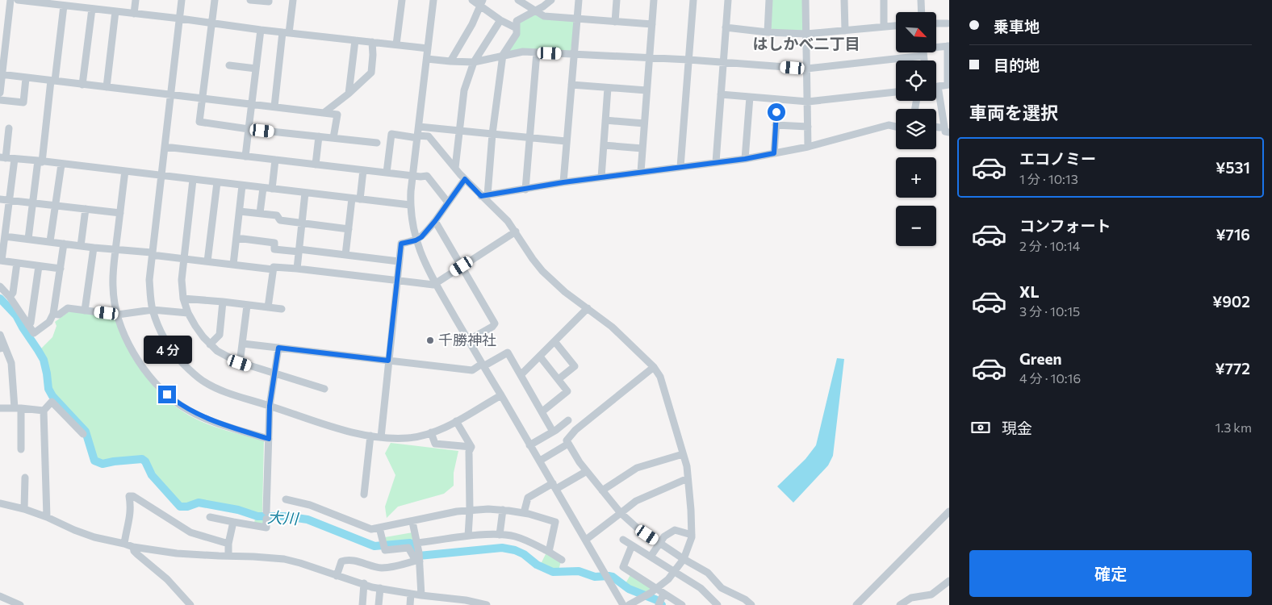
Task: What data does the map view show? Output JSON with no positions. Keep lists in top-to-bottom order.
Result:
{
  "districts": ["はしかべ二丁目"],
  "water": ["大川"],
  "places": ["千勝神社"],
  "north": "bottom right",
  "page": {
    "banner": ["乗車地", "目的地"],
    "map_buttons": ["+", "−"],
    "heading": "車両を選択",
    "list": [
      {
        "name": "エコノミー",
        "note": "1 分 · 10:13",
        "value": "¥531"
      },
      {
        "name": "コンフォート",
        "note": "2 分 · 10:14",
        "value": "¥716"
      },
      {
        "name": "XL",
        "note": "3 分 · 10:15",
        "value": "¥902"
      },
      {
        "name": "Green",
        "note": "4 分 · 10:16",
        "value": "¥772"
      }
    ],
    "bubble": "4 分",
    "pay": ["現金", "1.3 km"],
    "buttons": "確定"
  }
}
